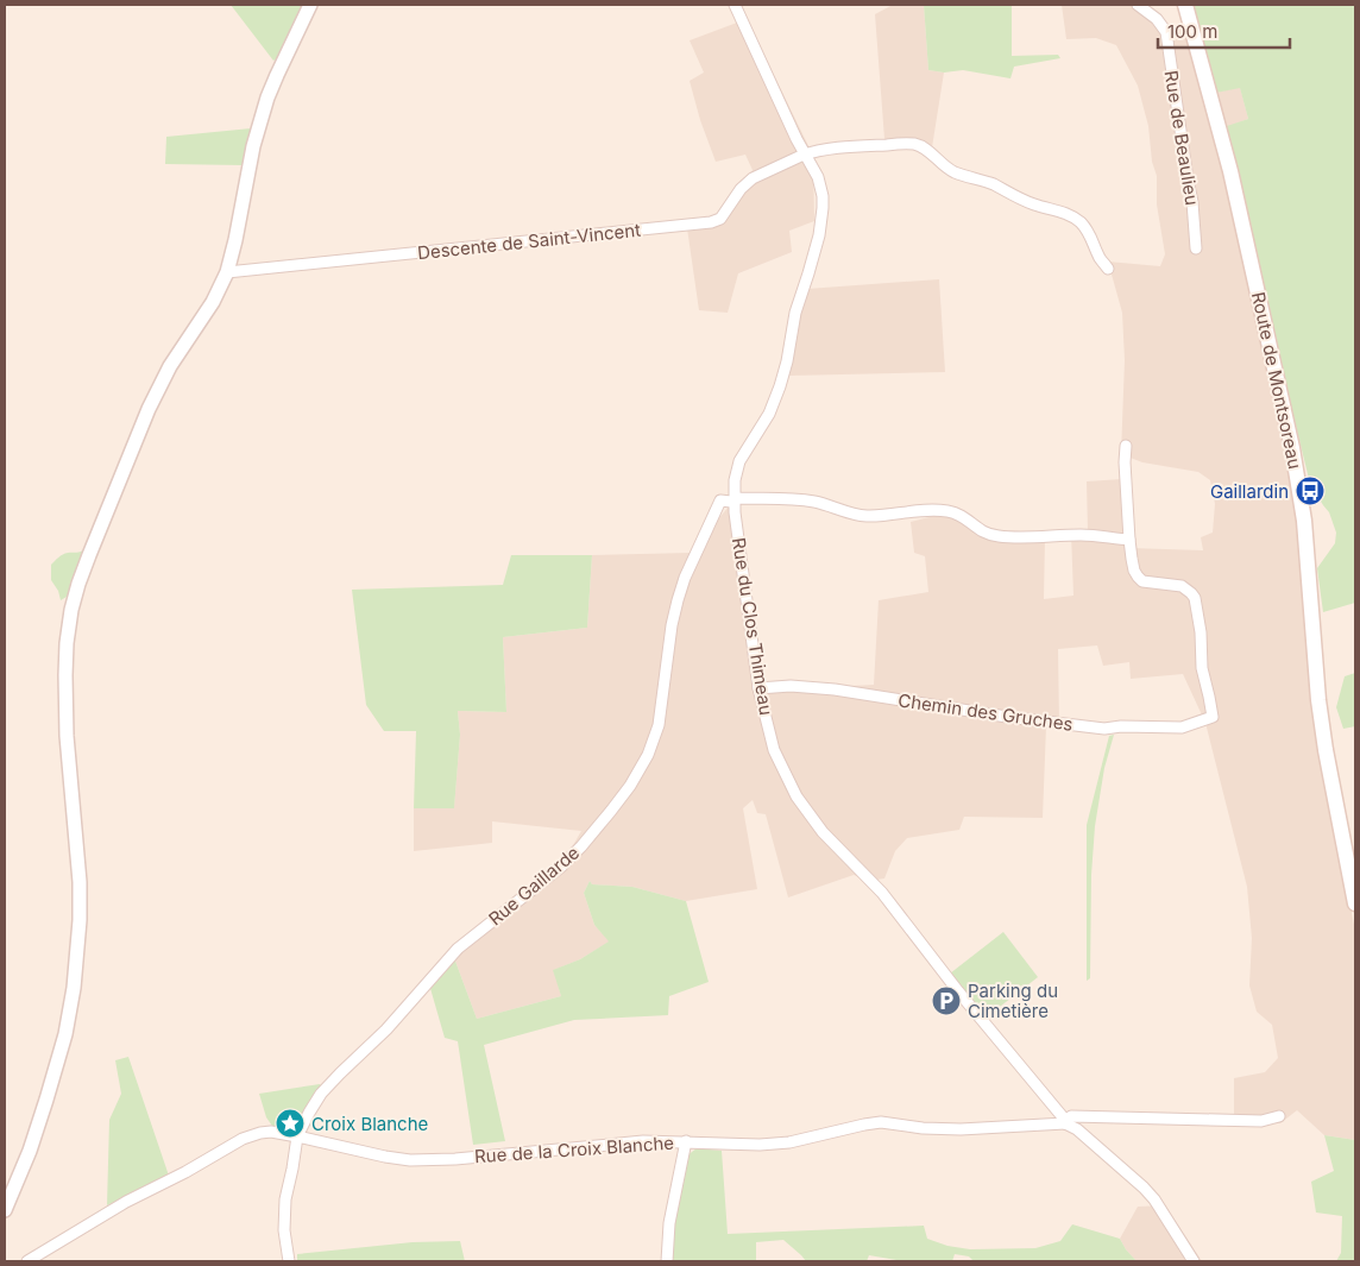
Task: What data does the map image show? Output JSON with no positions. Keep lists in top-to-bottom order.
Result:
{
  "streets": {
    "main road": ["Route de Montsoreau"],
    "street": [
      "Rue de Beaulieu",
      "Descente de Saint-Vincent",
      "Rue du Clos Thimeau",
      "Chemin des Gruches",
      "Rue Gaillarde",
      "Rue de la Croix Blanche"
    ]
  },
  "crossings": [
    ["Descente de Saint-Vincent", "Rue du Clos Thimeau"],
    ["Rue du Clos Thimeau", "Chemin des Gruches"],
    ["Rue du Clos Thimeau", "Rue Gaillarde"],
    ["Rue du Clos Thimeau", "Rue de la Croix Blanche"],
    ["Rue Gaillarde", "Rue de la Croix Blanche"]
  ],
  "places": {
    "bus stop": ["Gaillardin"],
    "parking": ["Parking du Cimetière"],
    "place": ["Croix Blanche"]
  },
  "scale_bar": "100 m"
}
